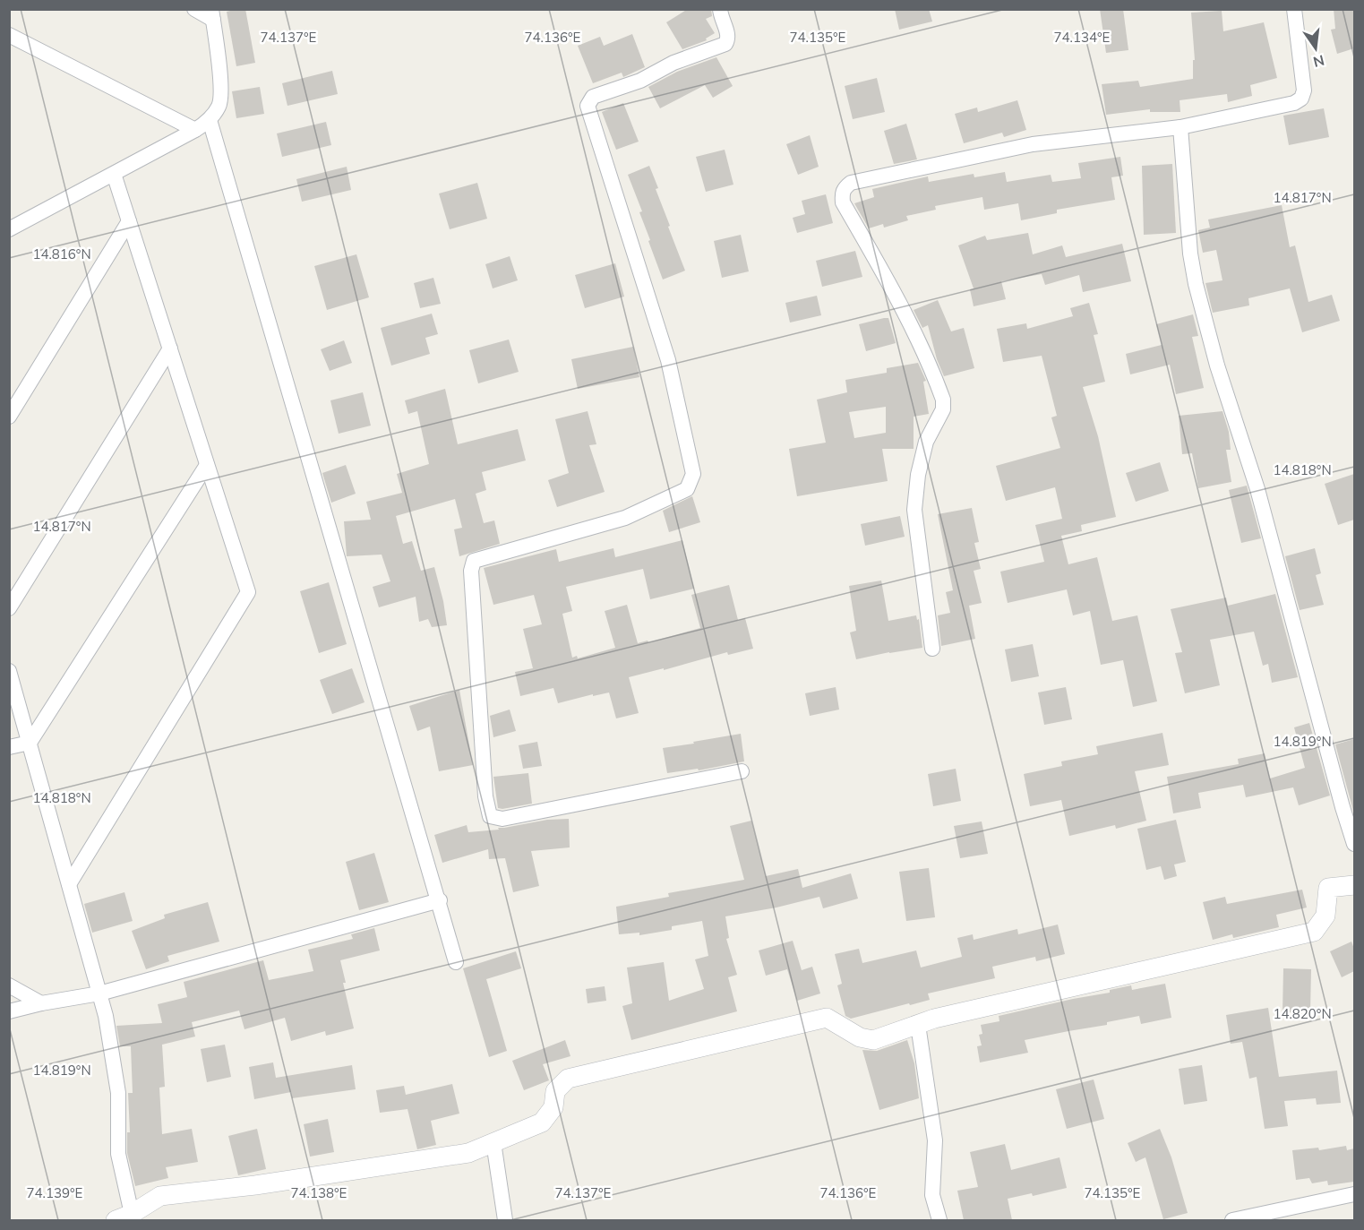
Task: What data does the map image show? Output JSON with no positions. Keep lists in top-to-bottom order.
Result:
{
  "north": "bottom",
  "coordinates": [
    "74.137°E",
    "74.136°E",
    "74.135°E",
    "74.134°E",
    "14.817°N",
    "14.816°N",
    "14.818°N",
    "14.819°N",
    "14.820°N",
    "74.139°E",
    "74.138°E"
  ]
}
